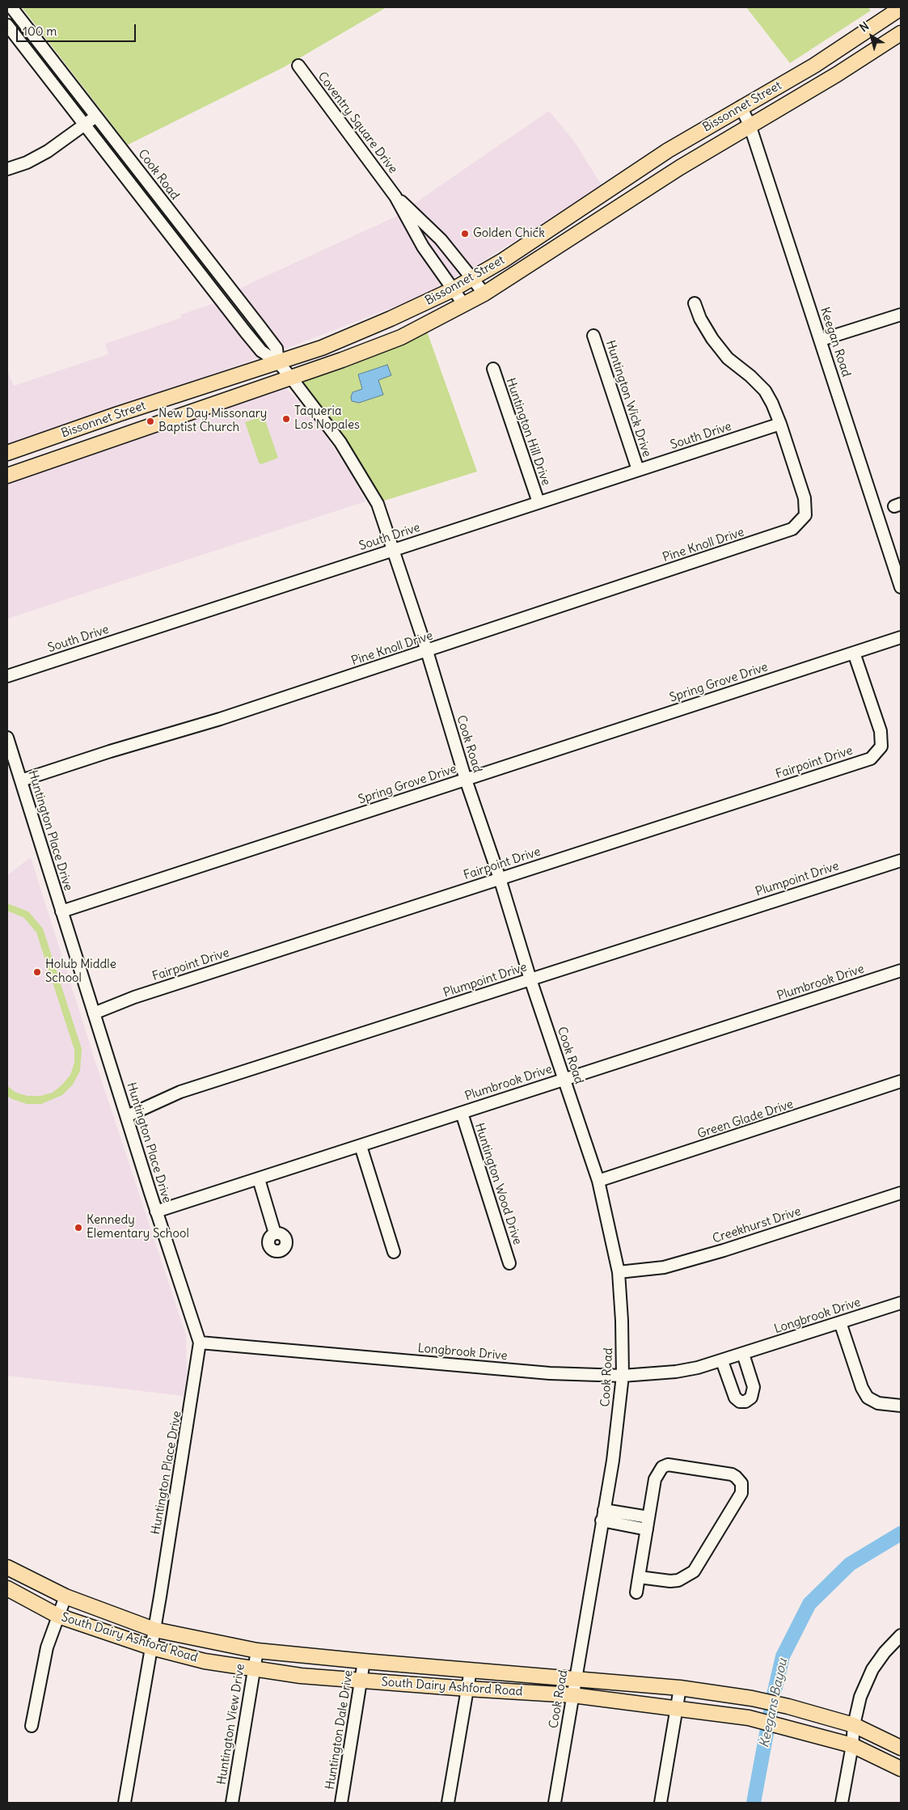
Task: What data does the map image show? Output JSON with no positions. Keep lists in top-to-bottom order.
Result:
{
  "streets": {
    "main road": ["Bissonnet Street", "South Dairy Ashford Road"],
    "street": [
      "Coventry Square Drive",
      "Cook Road",
      "Keegan Road",
      "Huntington Wick Drive",
      "Huntington Hill Drive",
      "South Drive",
      "Pine Knoll Drive",
      "Spring Grove Drive",
      "Fairpoint Drive",
      "Huntington Place Drive",
      "Plumpoint Drive",
      "Plumbrook Drive",
      "Green Glade Drive",
      "Huntington Wood Drive",
      "Creekhurst Drive",
      "Longbrook Drive",
      "Huntington View Drive",
      "Huntington Dale Drive"
    ]
  },
  "crossings": [
    ["Bissonnet Street", "Coventry Square Drive"],
    ["Bissonnet Street", "Cook Road"],
    ["Bissonnet Street", "Keegan Road"],
    ["Cook Road", "South Drive"],
    ["Cook Road", "Pine Knoll Drive"],
    ["Cook Road", "Spring Grove Drive"],
    ["Cook Road", "Fairpoint Drive"],
    ["Cook Road", "Plumpoint Drive"],
    ["Cook Road", "Plumbrook Drive"],
    ["Cook Road", "Green Glade Drive"],
    ["Cook Road", "Creekhurst Drive"],
    ["Cook Road", "Longbrook Drive"],
    ["Cook Road", "South Dairy Ashford Road"],
    ["Huntington Wick Drive", "South Drive"],
    ["Huntington Hill Drive", "South Drive"],
    ["South Drive", "Pine Knoll Drive"],
    ["Pine Knoll Drive", "Huntington Place Drive"],
    ["Spring Grove Drive", "Fairpoint Drive"],
    ["Spring Grove Drive", "Huntington Place Drive"],
    ["Fairpoint Drive", "Huntington Place Drive"],
    ["Huntington Place Drive", "Plumpoint Drive"],
    ["Huntington Place Drive", "Plumbrook Drive"],
    ["Huntington Place Drive", "Longbrook Drive"],
    ["Huntington Place Drive", "South Dairy Ashford Road"],
    ["Plumbrook Drive", "Huntington Wood Drive"],
    ["South Dairy Ashford Road", "Huntington View Drive"],
    ["South Dairy Ashford Road", "Huntington Dale Drive"]
  ],
  "water": ["Keegans Bayou"],
  "places": [
    "Golden Chick",
    "Taqueria Los Nopales",
    "New Day Missonary Baptist Church",
    "Holub Middle School",
    "Kennedy Elementary School"
  ],
  "scale_bar": "100 m",
  "north": "top left"
}
